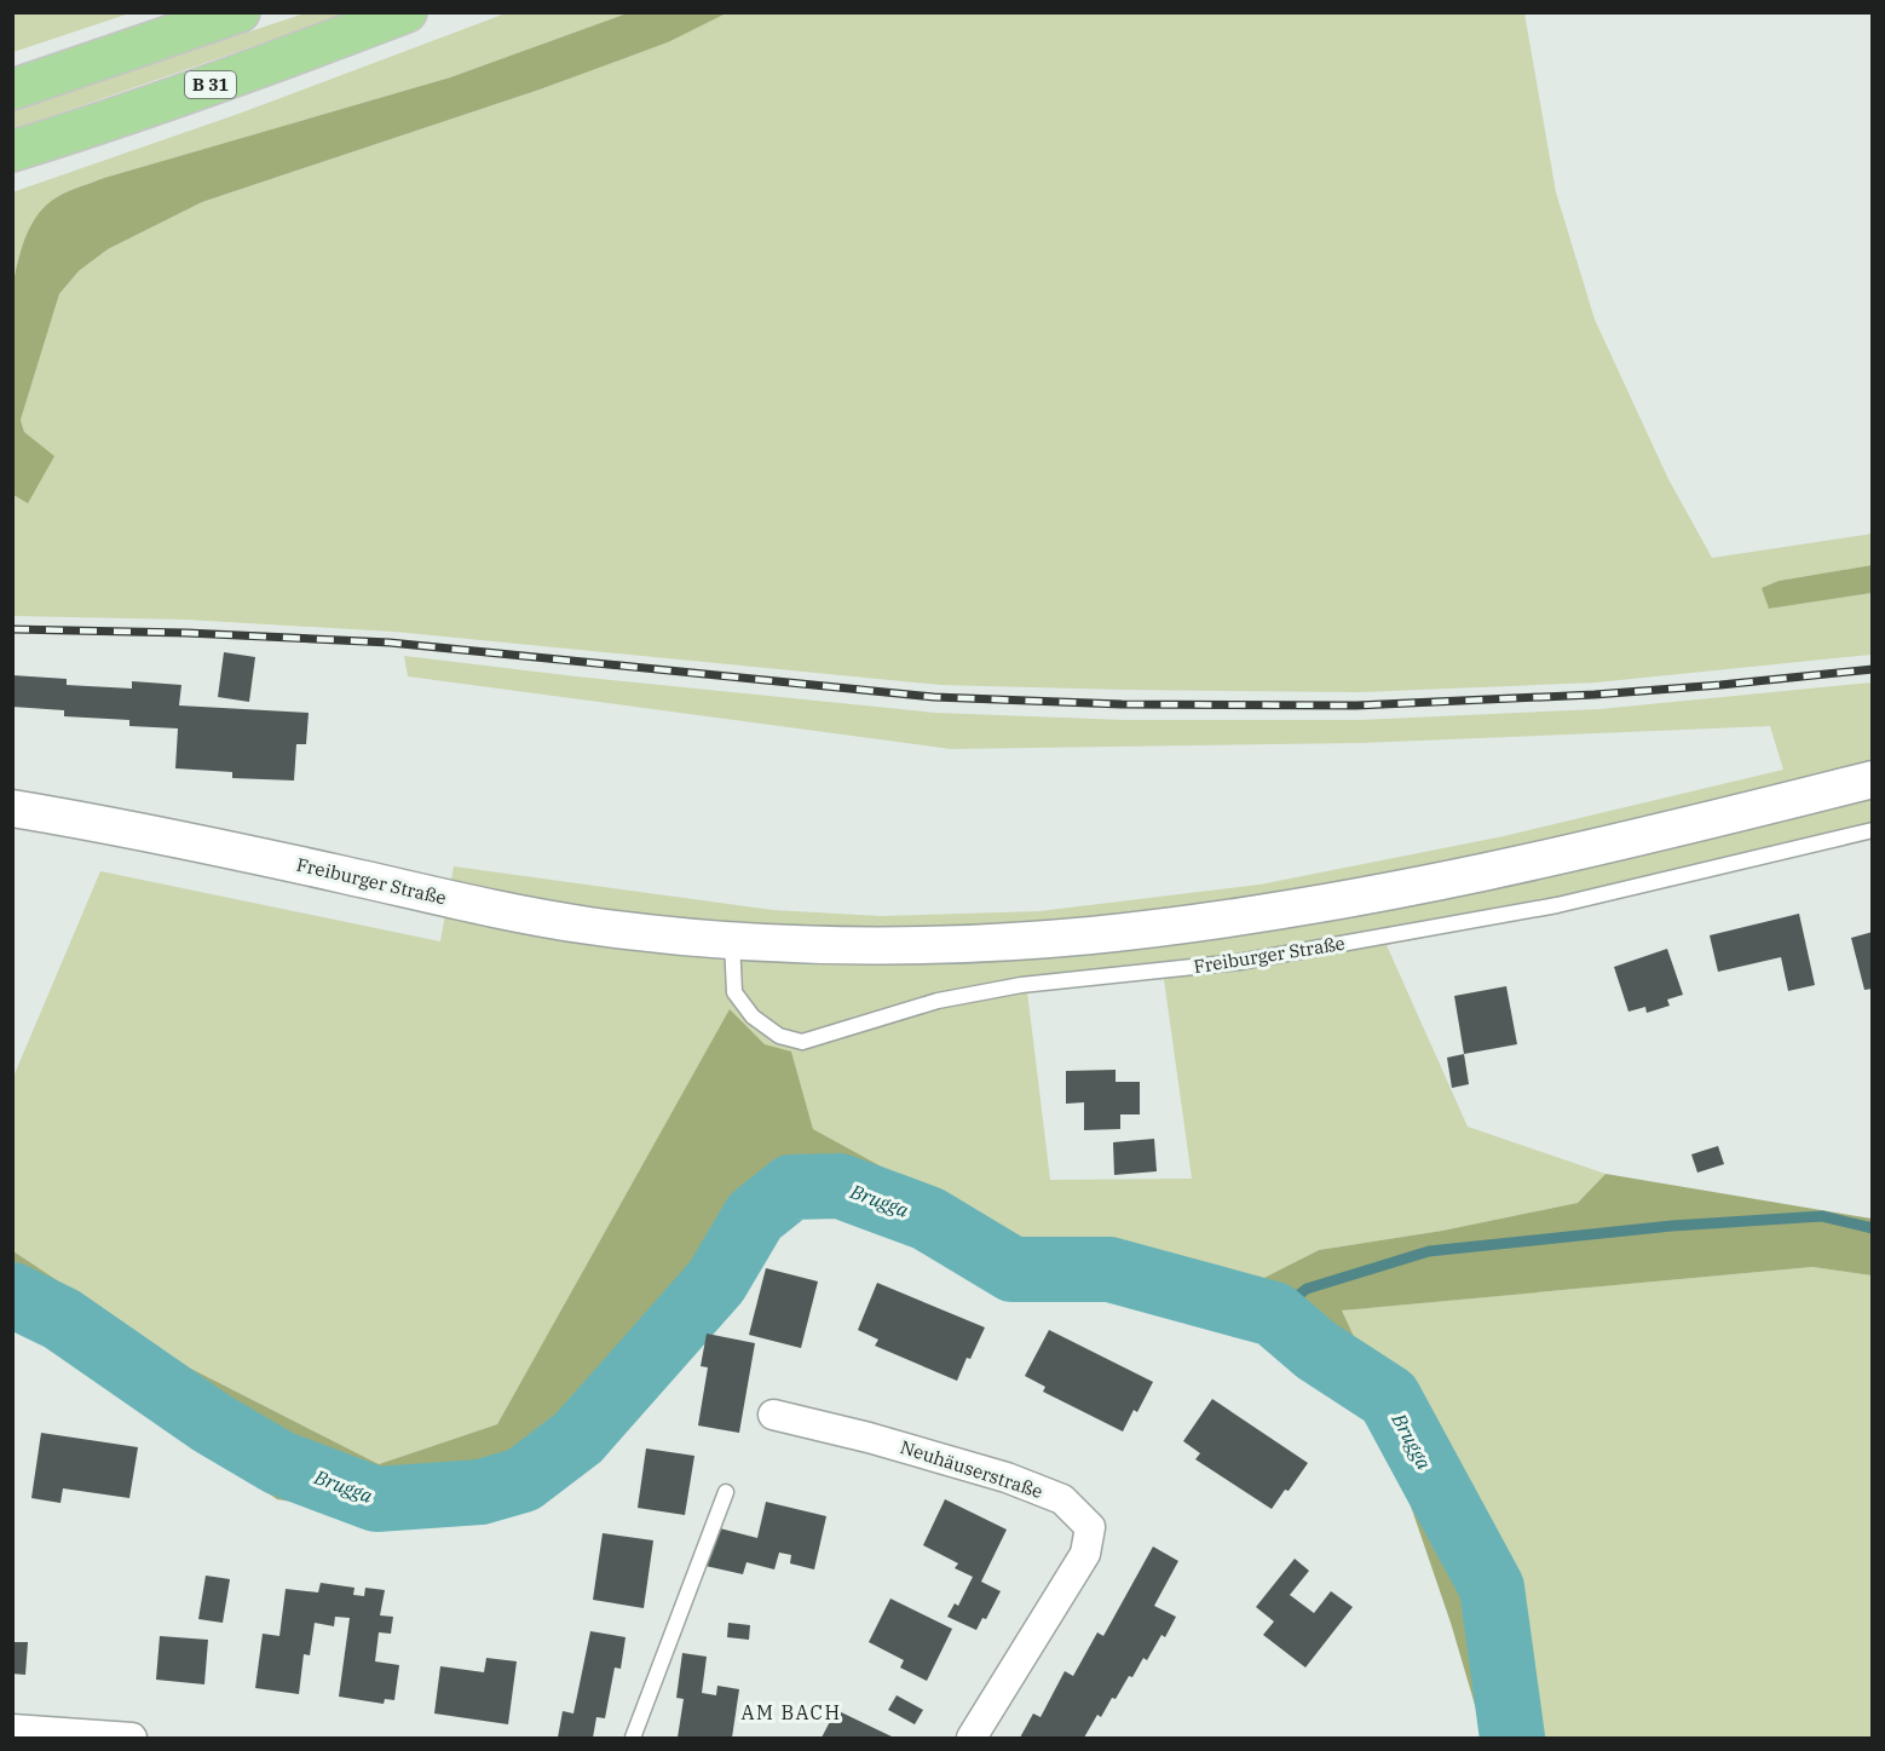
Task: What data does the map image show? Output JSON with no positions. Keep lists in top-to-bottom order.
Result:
{
  "streets": {
    "highway": ["B 31"],
    "street": ["Freiburger Straße", "Neuhäuserstraße"]
  },
  "districts": ["AM BACH"],
  "water": ["Brugga"]
}
